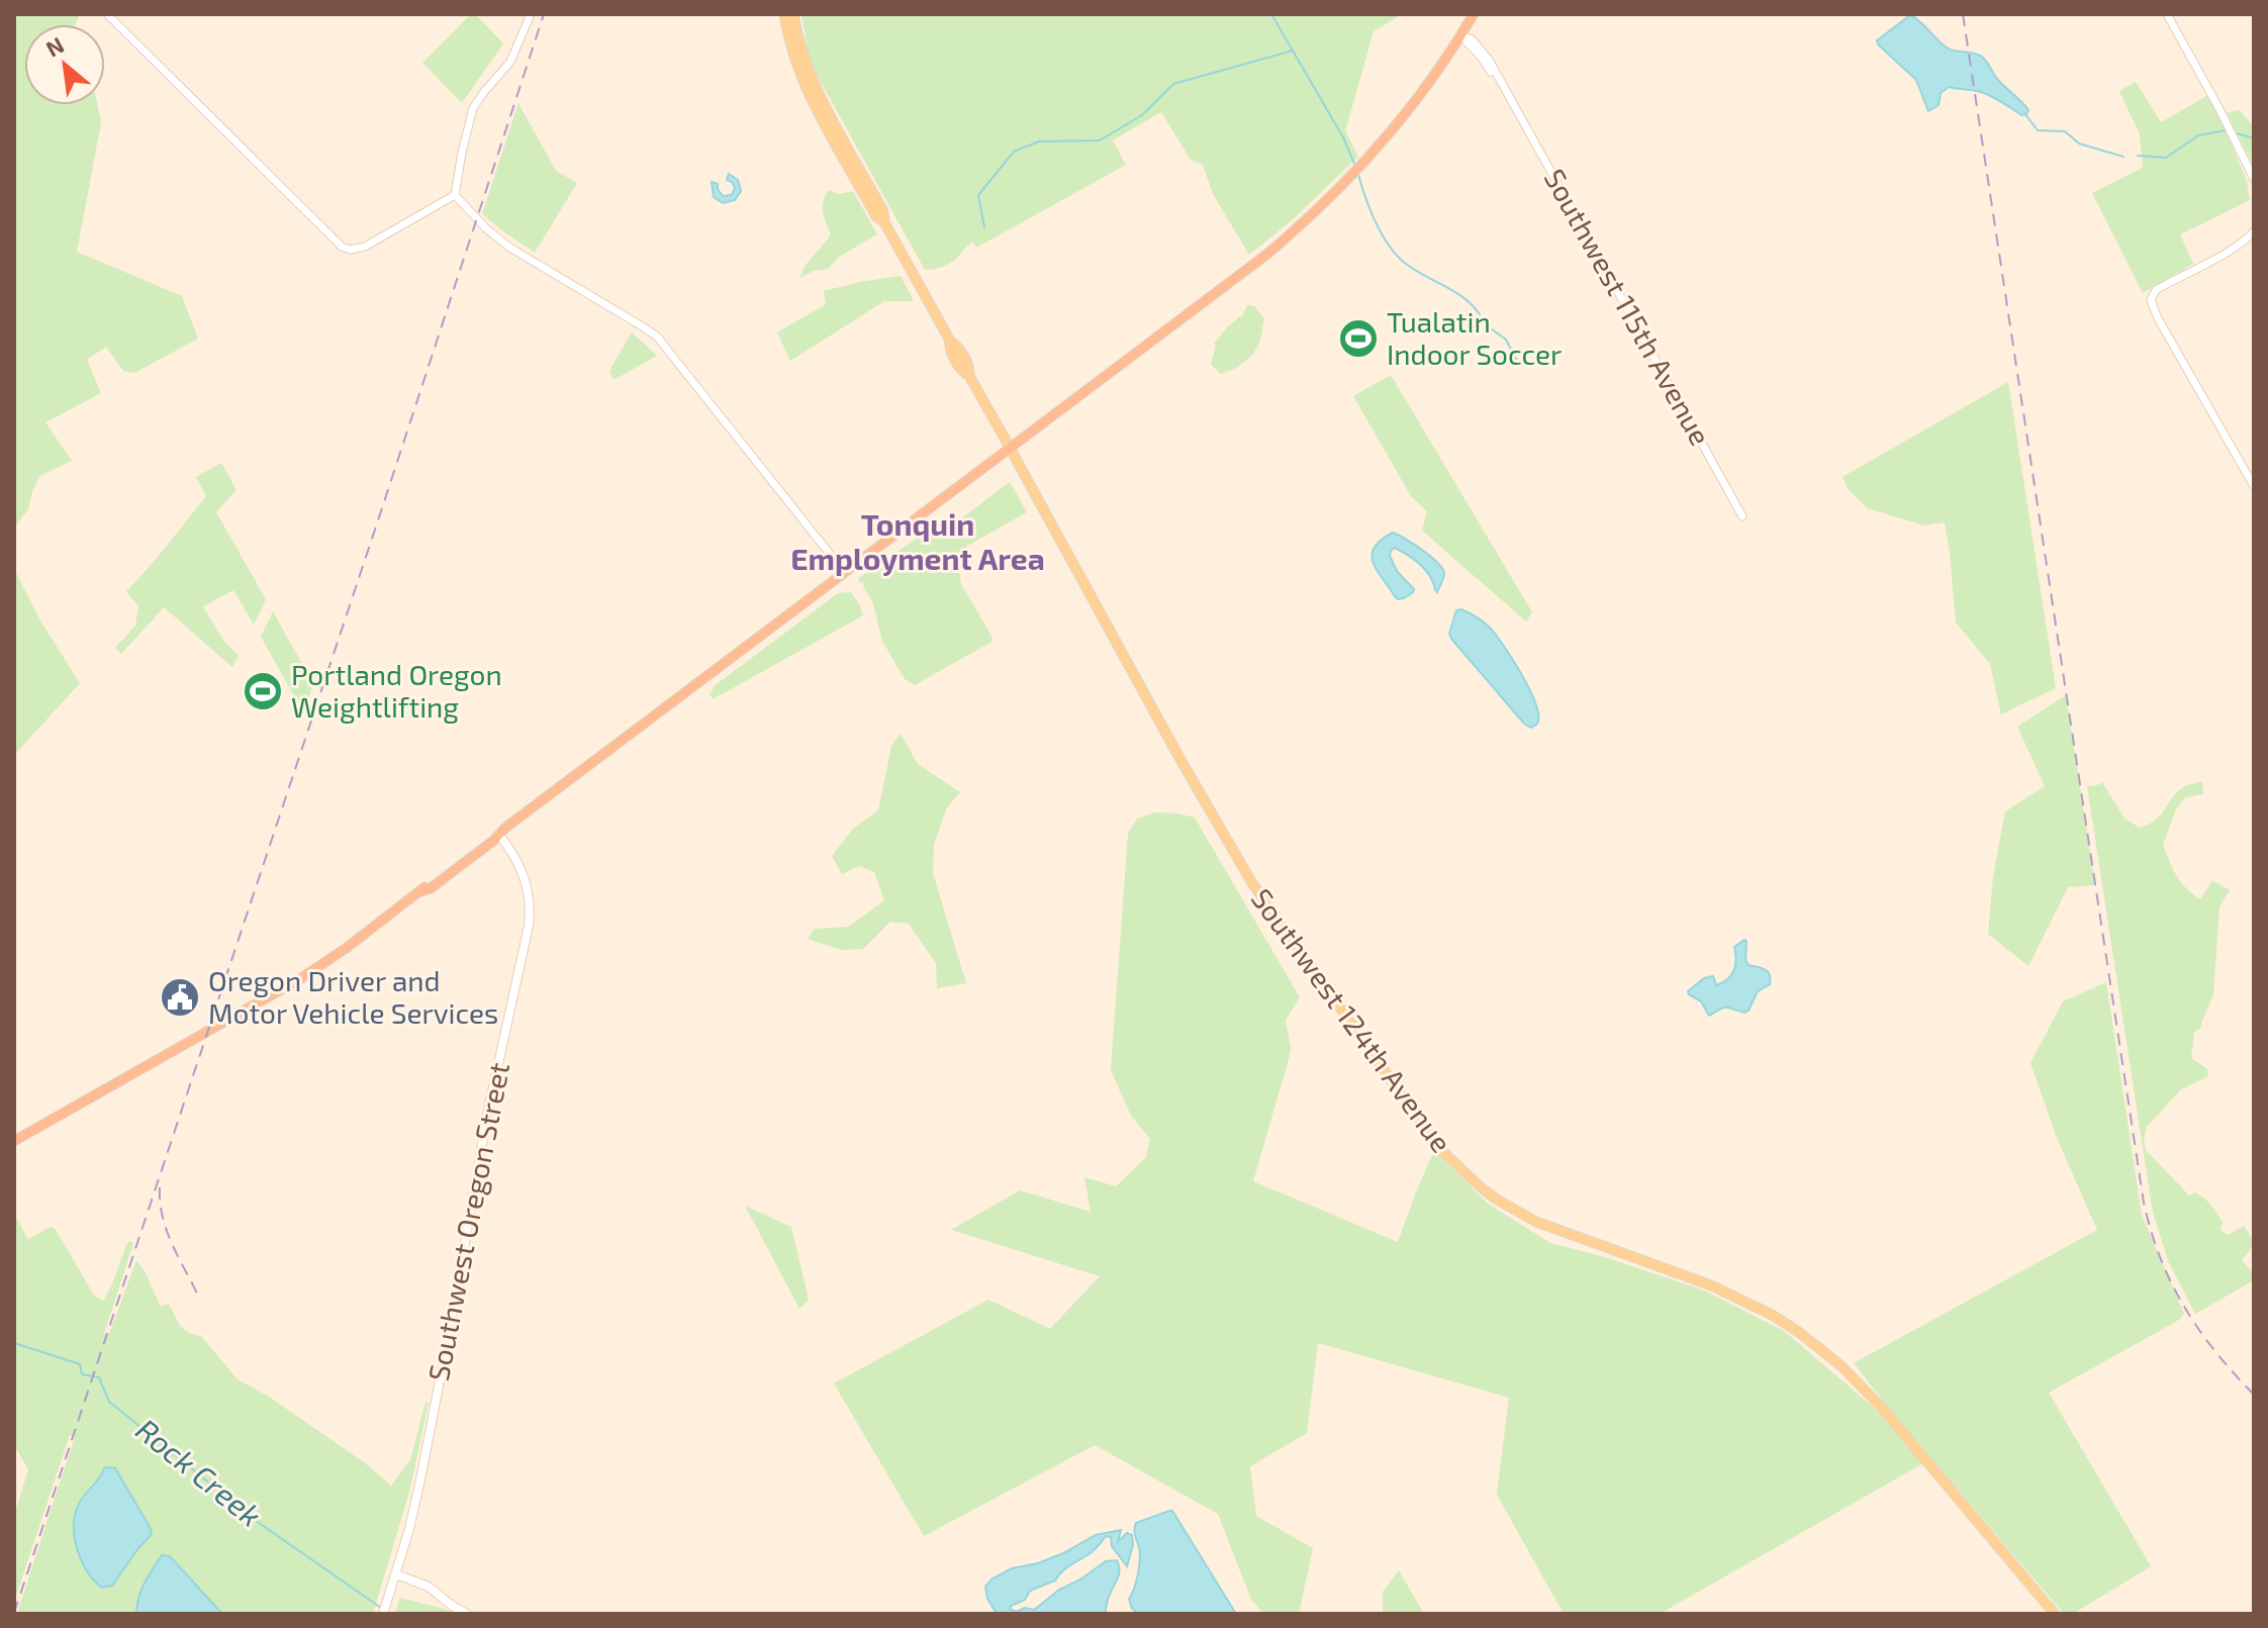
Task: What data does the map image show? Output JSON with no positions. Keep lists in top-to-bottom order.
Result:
{
  "streets": {
    "main road": ["Southwest 124th Avenue", "Southwest Oregon Street"],
    "street": ["Southwest 115th Avenue"]
  },
  "districts": ["Tonquin Employment Area"],
  "water": ["Rock Creek"],
  "places": {
    "sports": ["Tualatin Indoor Soccer", "Portland Oregon Weightlifting"],
    "public building": ["Oregon Driver and Motor Vehicle Services"]
  },
  "north": "top left"
}
